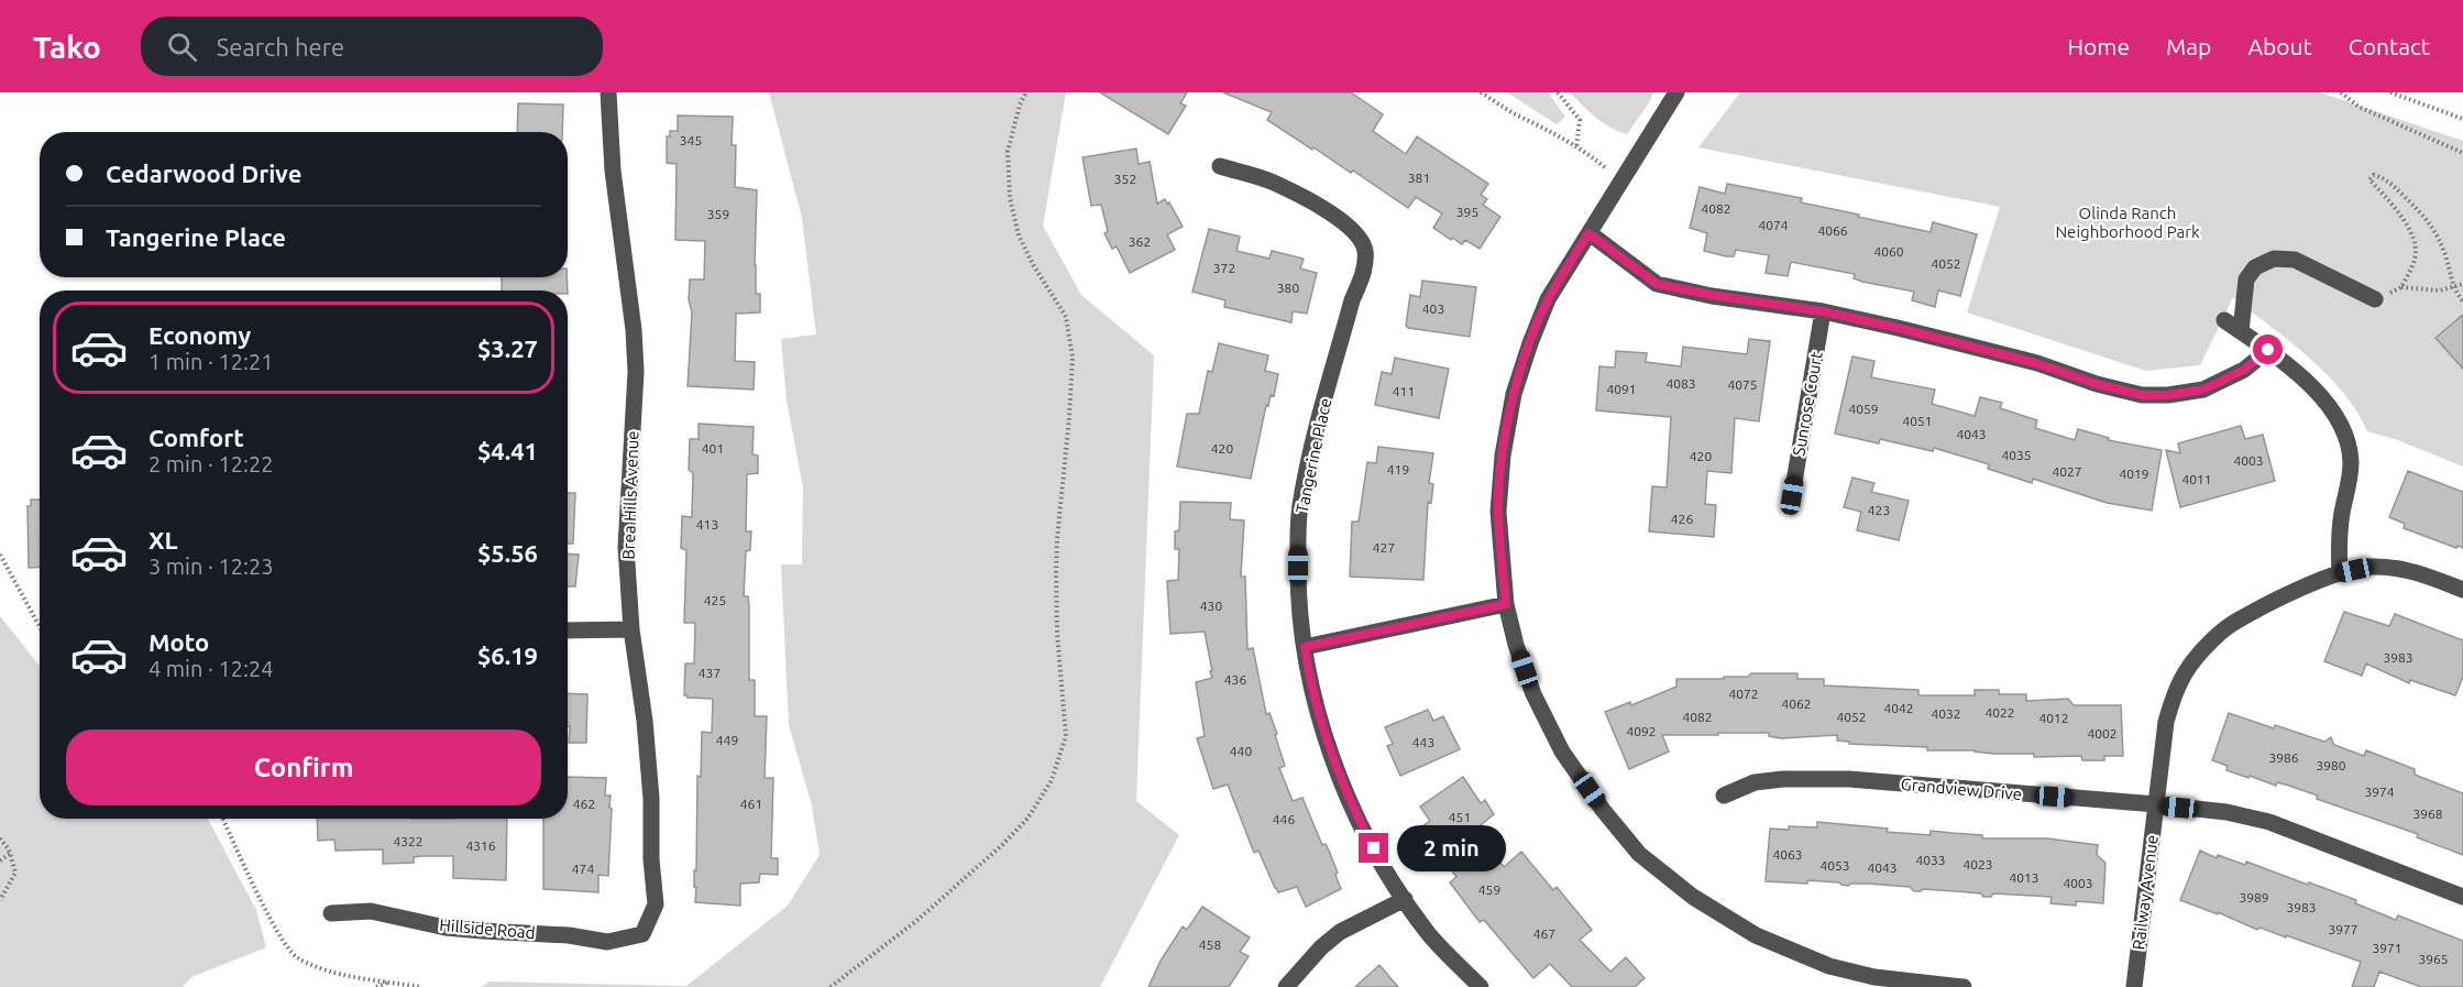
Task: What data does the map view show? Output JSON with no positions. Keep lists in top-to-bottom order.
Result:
{
  "streets": {
    "street": [
      "Sunrose Court",
      "Tangerine Place",
      "Brea Hills Avenue",
      "Grandview Drive",
      "Railway Avenue",
      "Hillside Road"
    ]
  },
  "crossings": [
    ["Brea Hills Avenue", "Hillside Road"],
    ["Grandview Drive", "Railway Avenue"]
  ],
  "parks": ["Olinda Ranch Neighborhood Park"],
  "house_numbers": [
    "345",
    "381",
    "352",
    "4082",
    "395",
    "359",
    "4074",
    "4066",
    "362",
    "4060",
    "4052",
    "372",
    "380",
    "403",
    "4083",
    "4075",
    "4091",
    "411",
    "4059",
    "4051",
    "4043",
    "401",
    "420",
    "4035",
    "420",
    "4003",
    "419",
    "4027",
    "4019",
    "4011",
    "423",
    "426",
    "413",
    "427",
    "425",
    "430",
    "3983",
    "437",
    "436",
    "4072",
    "4062",
    "4042",
    "4022",
    "4032",
    "4082",
    "4052",
    "4012",
    "4092",
    "4002",
    "449",
    "443",
    "440",
    "3986",
    "3980",
    "3974",
    "462",
    "461",
    "3968",
    "451",
    "446",
    "4322",
    "4316",
    "4063",
    "4033",
    "4023",
    "4053",
    "4043",
    "474",
    "4013",
    "4003",
    "459",
    "3989",
    "3983",
    "3977",
    "467",
    "458",
    "3971",
    "3965"
  ],
  "page": {
    "header": "Tako",
    "search": "Search here",
    "nav": [
      "Home",
      "Map",
      "About",
      "Contact"
    ],
    "banner": ["Cedarwood Drive", "Tangerine Place"],
    "list": [
      {
        "name": "Economy",
        "note": "1 min · 12:21",
        "value": "$3.27"
      },
      {
        "name": "Comfort",
        "note": "2 min · 12:22",
        "value": "$4.41"
      },
      {
        "name": "XL",
        "note": "3 min · 12:23",
        "value": "$5.56"
      },
      {
        "name": "Moto",
        "note": "4 min · 12:24",
        "value": "$6.19"
      }
    ],
    "buttons": "Confirm",
    "bubble": "2 min"
  }
}
